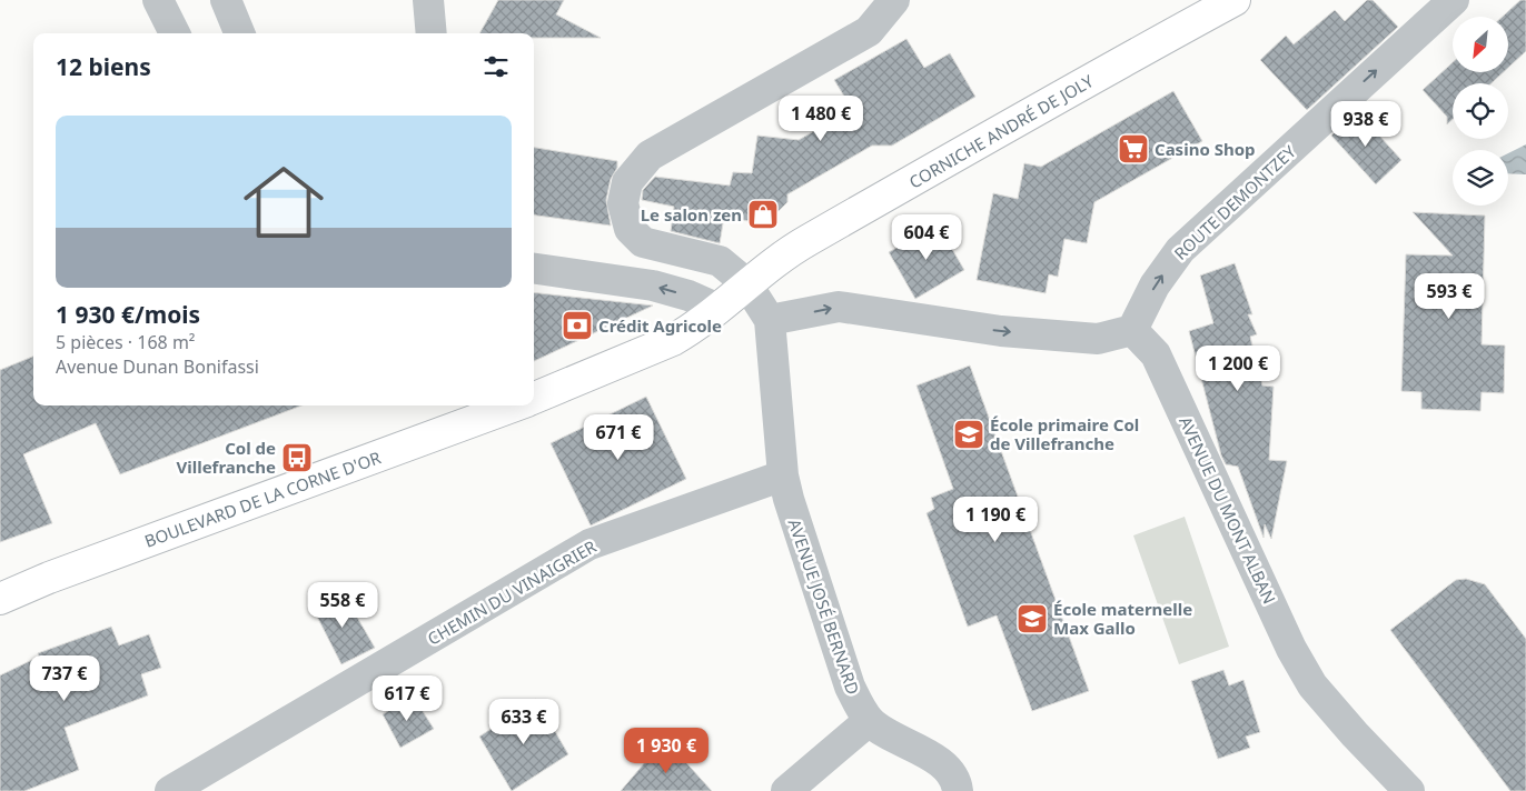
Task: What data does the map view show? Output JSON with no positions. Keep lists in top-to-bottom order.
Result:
{
  "streets": {
    "main road": ["CORNICHE ANDRÉ DE JOLY", "BOULEVARD DE LA CORNE D'OR"],
    "street": [
      "ROUTE DEMONTZEY",
      "AVENUE DU MONT ALBAN",
      "CHEMIN DU VINAIGRIER",
      "AVENUE JOSÉ BERNARD"
    ]
  },
  "crossings": [
    ["CORNICHE ANDRÉ DE JOLY", "BOULEVARD DE LA CORNE D'OR"],
    ["ROUTE DEMONTZEY", "AVENUE DU MONT ALBAN"],
    ["CHEMIN DU VINAIGRIER", "AVENUE JOSÉ BERNARD"]
  ],
  "one_way": ["ROUTE DEMONTZEY"],
  "places": {
    "supermarket": ["Casino Shop"],
    "shop": ["Le salon zen"],
    "bank": ["Crédit Agricole"],
    "school or university": ["École primaire Col de Villefranche", "École maternelle Max Gallo"],
    "bus stop": ["Col de Villefranche"]
  },
  "north": "bottom left",
  "page": {
    "heading": "12 biens",
    "price": [
      "1 480 €",
      "938 €",
      "604 €",
      "593 €",
      "1 200 €",
      "671 €",
      "1 190 €",
      "558 €",
      "737 €",
      "617 €",
      "633 €",
      "1 930 €"
    ],
    "list": [
      {
        "name": "1 930 €/mois",
        "note": "5 pièces · 168 m² · Avenue Dunan Bonifassi"
      }
    ]
  }
}
